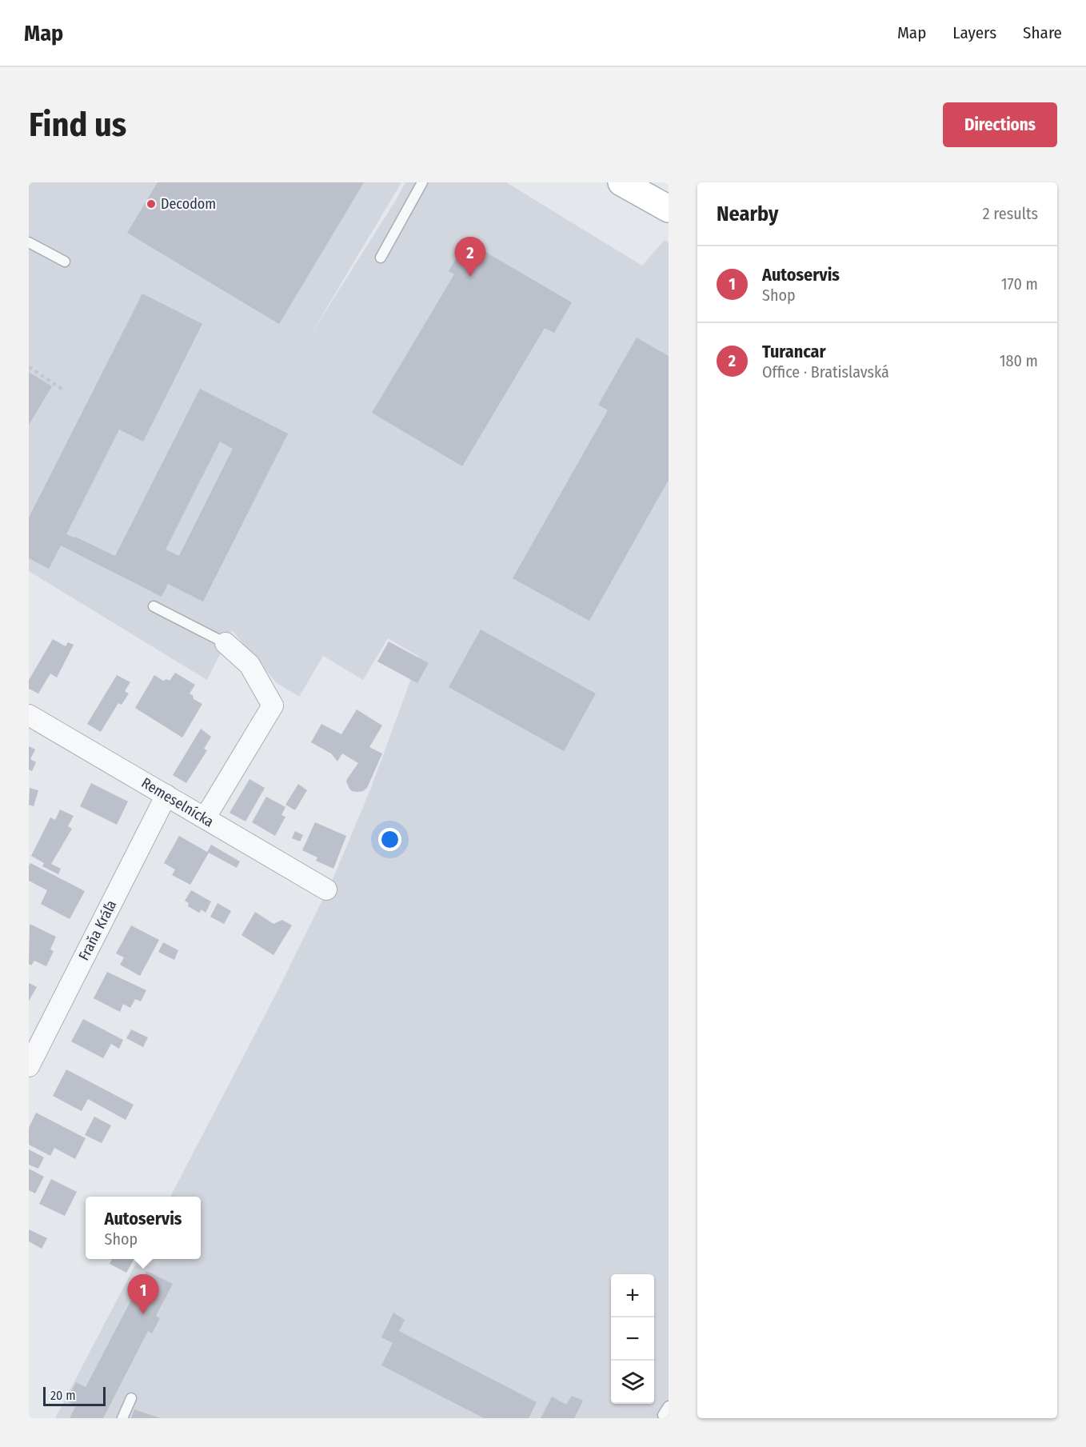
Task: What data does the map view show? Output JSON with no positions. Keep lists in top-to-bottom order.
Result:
{
  "streets": {
    "street": ["Remeselnícka", "Fraňa Kráľa"]
  },
  "crossings": [
    ["Remeselnícka", "Fraňa Kráľa"]
  ],
  "places": ["Decodom"],
  "scale_bar": "20 m",
  "page": {
    "header": "Map",
    "nav": ["Map", "Layers", "Share"],
    "buttons": "Directions",
    "title": "Find us",
    "heading": ["Nearby", "2 results"],
    "pins": ["2", "1"],
    "list": [
      {
        "mark": "1",
        "name": "Autoservis",
        "note": "Shop",
        "value": "170 m"
      },
      {
        "mark": "2",
        "name": "Turancar",
        "note": "Office · Bratislavská",
        "value": "180 m"
      }
    ],
    "popup": ["Autoservis", "Shop"],
    "map_buttons": ["+", "−"],
    "scale": "20 m"
  }
}
